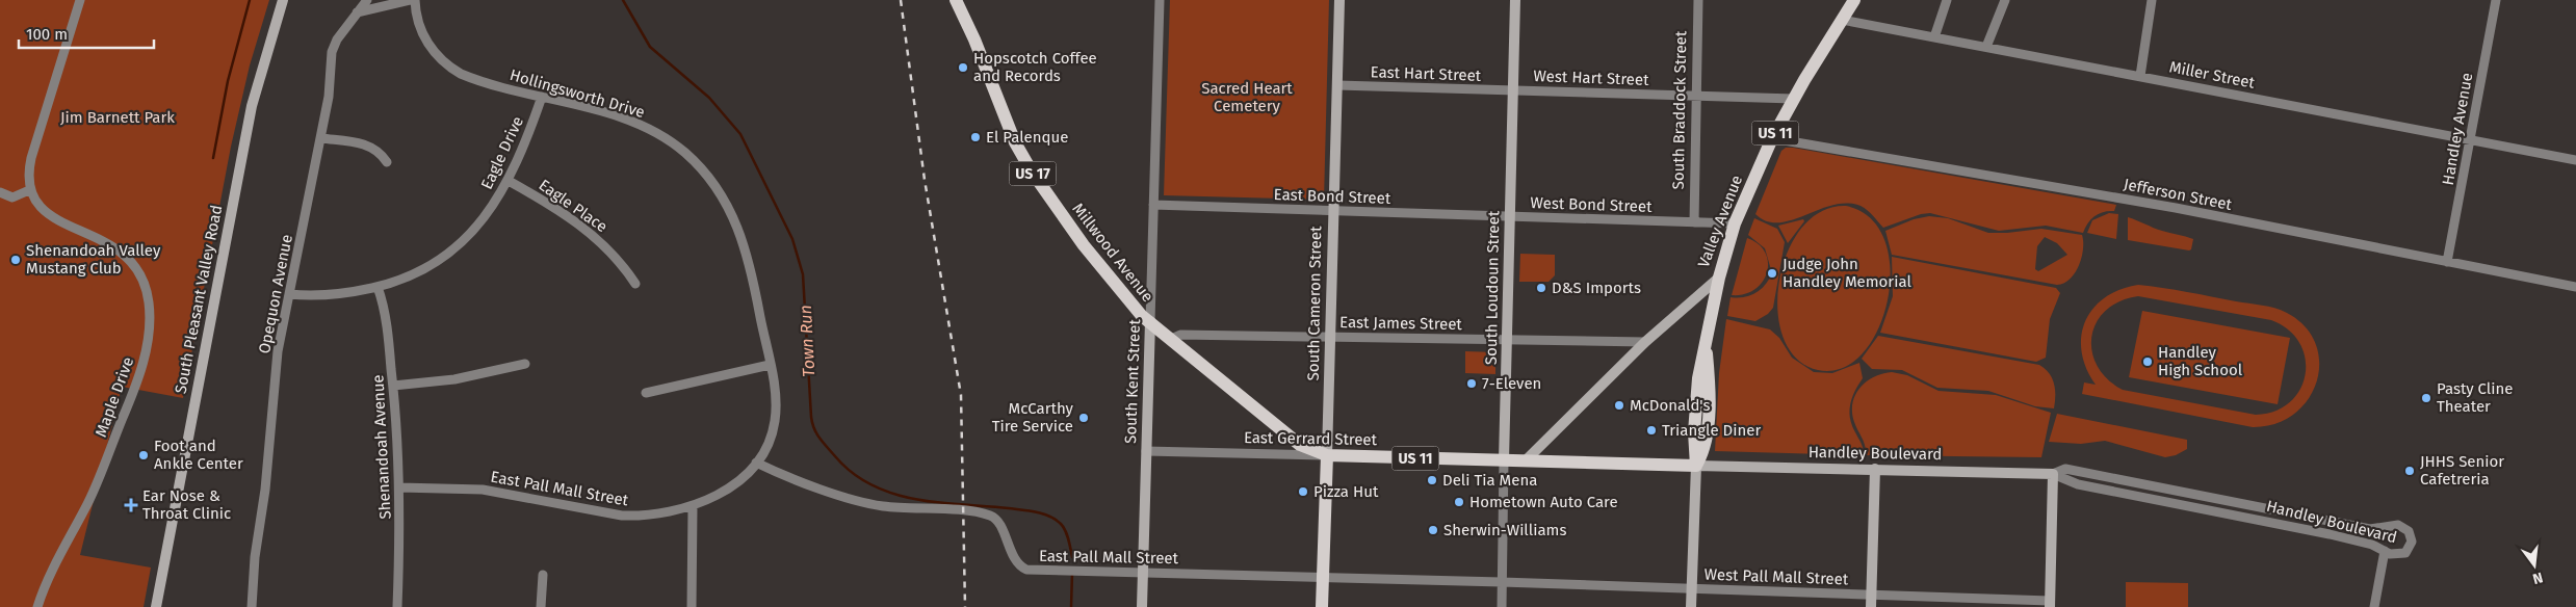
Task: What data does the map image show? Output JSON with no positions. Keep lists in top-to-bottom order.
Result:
{
  "streets": {
    "main road": [
      "US 11",
      "US 17",
      "Valley Avenue",
      "Millwood Avenue",
      "South Cameron Street",
      "East Gerrard Street"
    ],
    "street": [
      "East Hart Street",
      "Miller Street",
      "West Hart Street",
      "Hollingsworth Drive",
      "South Braddock Street",
      "Handley Avenue",
      "Eagle Drive",
      "Jefferson Street",
      "East Bond Street",
      "West Bond Street",
      "Eagle Place",
      "South Loudoun Street",
      "Opequon Avenue",
      "South Pleasant Valley Road",
      "East James Street",
      "South Kent Street",
      "Maple Drive",
      "Shenandoah Avenue",
      "Handley Boulevard",
      "East Pall Mall Street",
      "West Pall Mall Street"
    ]
  },
  "crossings": [
    ["East Hart Street", "West Hart Street"],
    ["East Hart Street", "South Loudoun Street"],
    ["East Hart Street", "South Cameron Street"],
    ["Miller Street", "Handley Avenue"],
    ["Miller Street", "Valley Avenue"],
    ["West Hart Street", "South Braddock Street"],
    ["West Hart Street", "Valley Avenue"],
    ["West Hart Street", "South Loudoun Street"],
    ["Hollingsworth Drive", "Eagle Drive"],
    ["Hollingsworth Drive", "East Pall Mall Street"],
    ["South Braddock Street", "West Bond Street"],
    ["Handley Avenue", "Jefferson Street"],
    ["US 11", "Valley Avenue"],
    ["US 11", "South Loudoun Street"],
    ["US 11", "East Gerrard Street"],
    ["US 11", "Handley Boulevard"],
    ["Eagle Drive", "Eagle Place"],
    ["Eagle Drive", "Opequon Avenue"],
    ["Eagle Drive", "Shenandoah Avenue"],
    ["Jefferson Street", "Valley Avenue"],
    ["East Bond Street", "West Bond Street"],
    ["East Bond Street", "South Loudoun Street"],
    ["East Bond Street", "South Cameron Street"],
    ["East Bond Street", "South Kent Street"],
    ["West Bond Street", "Valley Avenue"],
    ["West Bond Street", "South Loudoun Street"],
    ["Valley Avenue", "East James Street"],
    ["Millwood Avenue", "South Cameron Street"],
    ["Millwood Avenue", "East James Street"],
    ["Millwood Avenue", "South Kent Street"],
    ["Millwood Avenue", "East Gerrard Street"],
    ["South Loudoun Street", "East James Street"],
    ["South Loudoun Street", "East Gerrard Street"],
    ["South Loudoun Street", "East Pall Mall Street"],
    ["South Loudoun Street", "West Pall Mall Street"],
    ["South Cameron Street", "East James Street"],
    ["South Cameron Street", "East Gerrard Street"],
    ["South Cameron Street", "East Pall Mall Street"],
    ["South Kent Street", "East Gerrard Street"],
    ["South Kent Street", "East Pall Mall Street"],
    ["Shenandoah Avenue", "East Pall Mall Street"],
    ["East Pall Mall Street", "West Pall Mall Street"]
  ],
  "water": ["Town Run"],
  "parks": ["Sacred Heart Cemetery", "Jim Barnett Park"],
  "places": {
    "other": [
      "Hopscotch Coffee and Records",
      "El Palenque",
      "Shenandoah Valley Mustang Club",
      "Judge John Handley Memorial",
      "D&S Imports",
      "Handley High School",
      "7-Eleven",
      "Pasty Cline Theater",
      "McDonald's",
      "McCarthy Tire Service",
      "Triangle Diner",
      "Foot and Ankle Center",
      "JHHS Senior Cafetreria",
      "Deli Tia Mena",
      "Pizza Hut",
      "Hometown Auto Care",
      "Sherwin-Williams"
    ],
    "health": ["Ear Nose & Throat Clinic"]
  },
  "scale_bar": "100 m",
  "north": "bottom"
}
